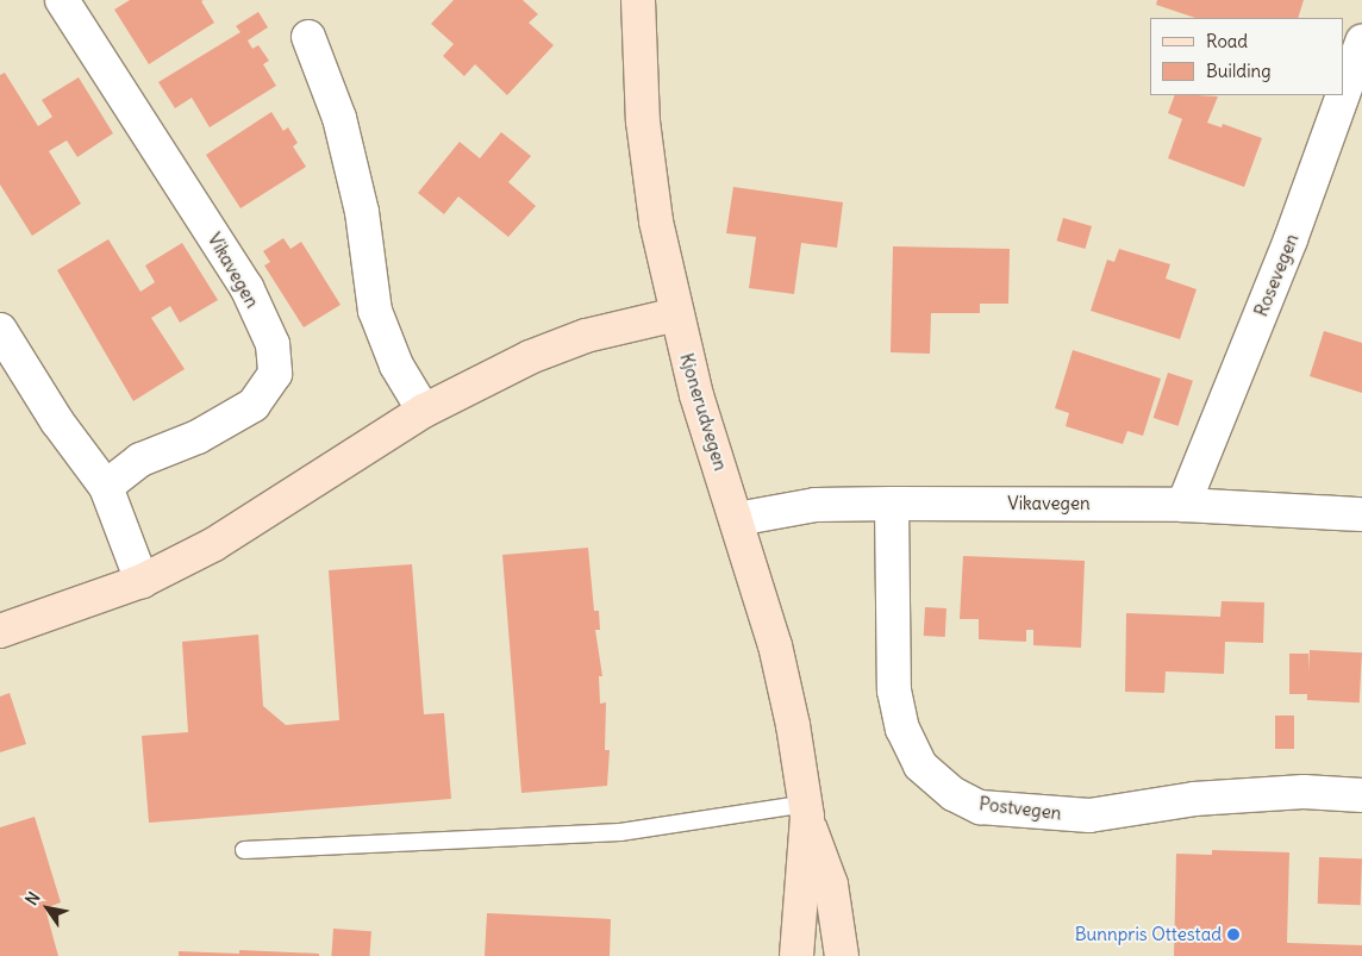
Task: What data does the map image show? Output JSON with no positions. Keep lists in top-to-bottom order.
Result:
{
  "streets": {
    "main road": ["Kjonerudvegen"],
    "street": ["Vikavegen", "Rosevegen", "Postvegen"]
  },
  "crossings": [
    ["Vikavegen", "Rosevegen"],
    ["Vikavegen", "Kjonerudvegen"],
    ["Vikavegen", "Postvegen"]
  ],
  "places": ["Bunnpris Ottestad"],
  "legend": ["Road", "Building"],
  "north": "top left"
}
